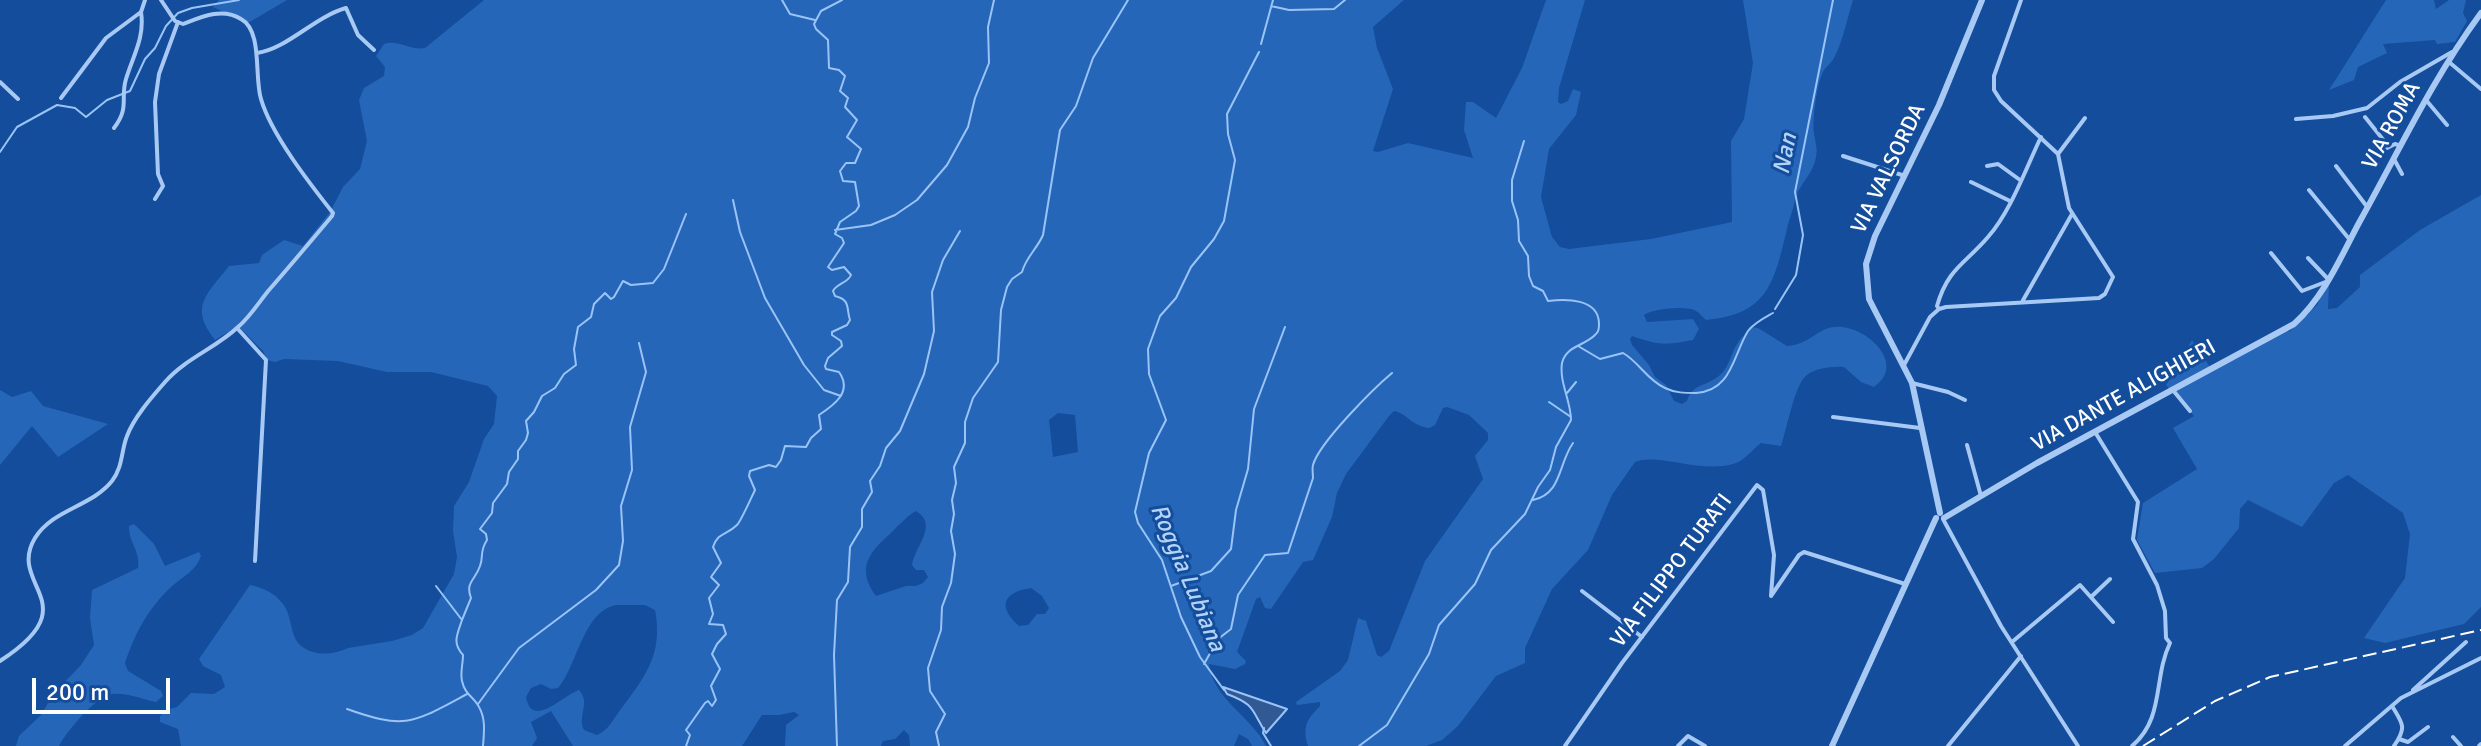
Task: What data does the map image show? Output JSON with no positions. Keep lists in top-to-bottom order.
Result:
{
  "streets": {
    "street": [
      "VIA ROMA",
      "VIA VALSORDA",
      "VIA DANTE ALIGHIERI",
      "VIA FILIPPO TURATI"
    ]
  },
  "crossings": [
    ["VIA ROMA", "VIA DANTE ALIGHIERI"],
    ["VIA VALSORDA", "VIA DANTE ALIGHIERI"]
  ],
  "water": ["Nan", "Roggia Lubiana"],
  "scale_bar": "200 m"
}
